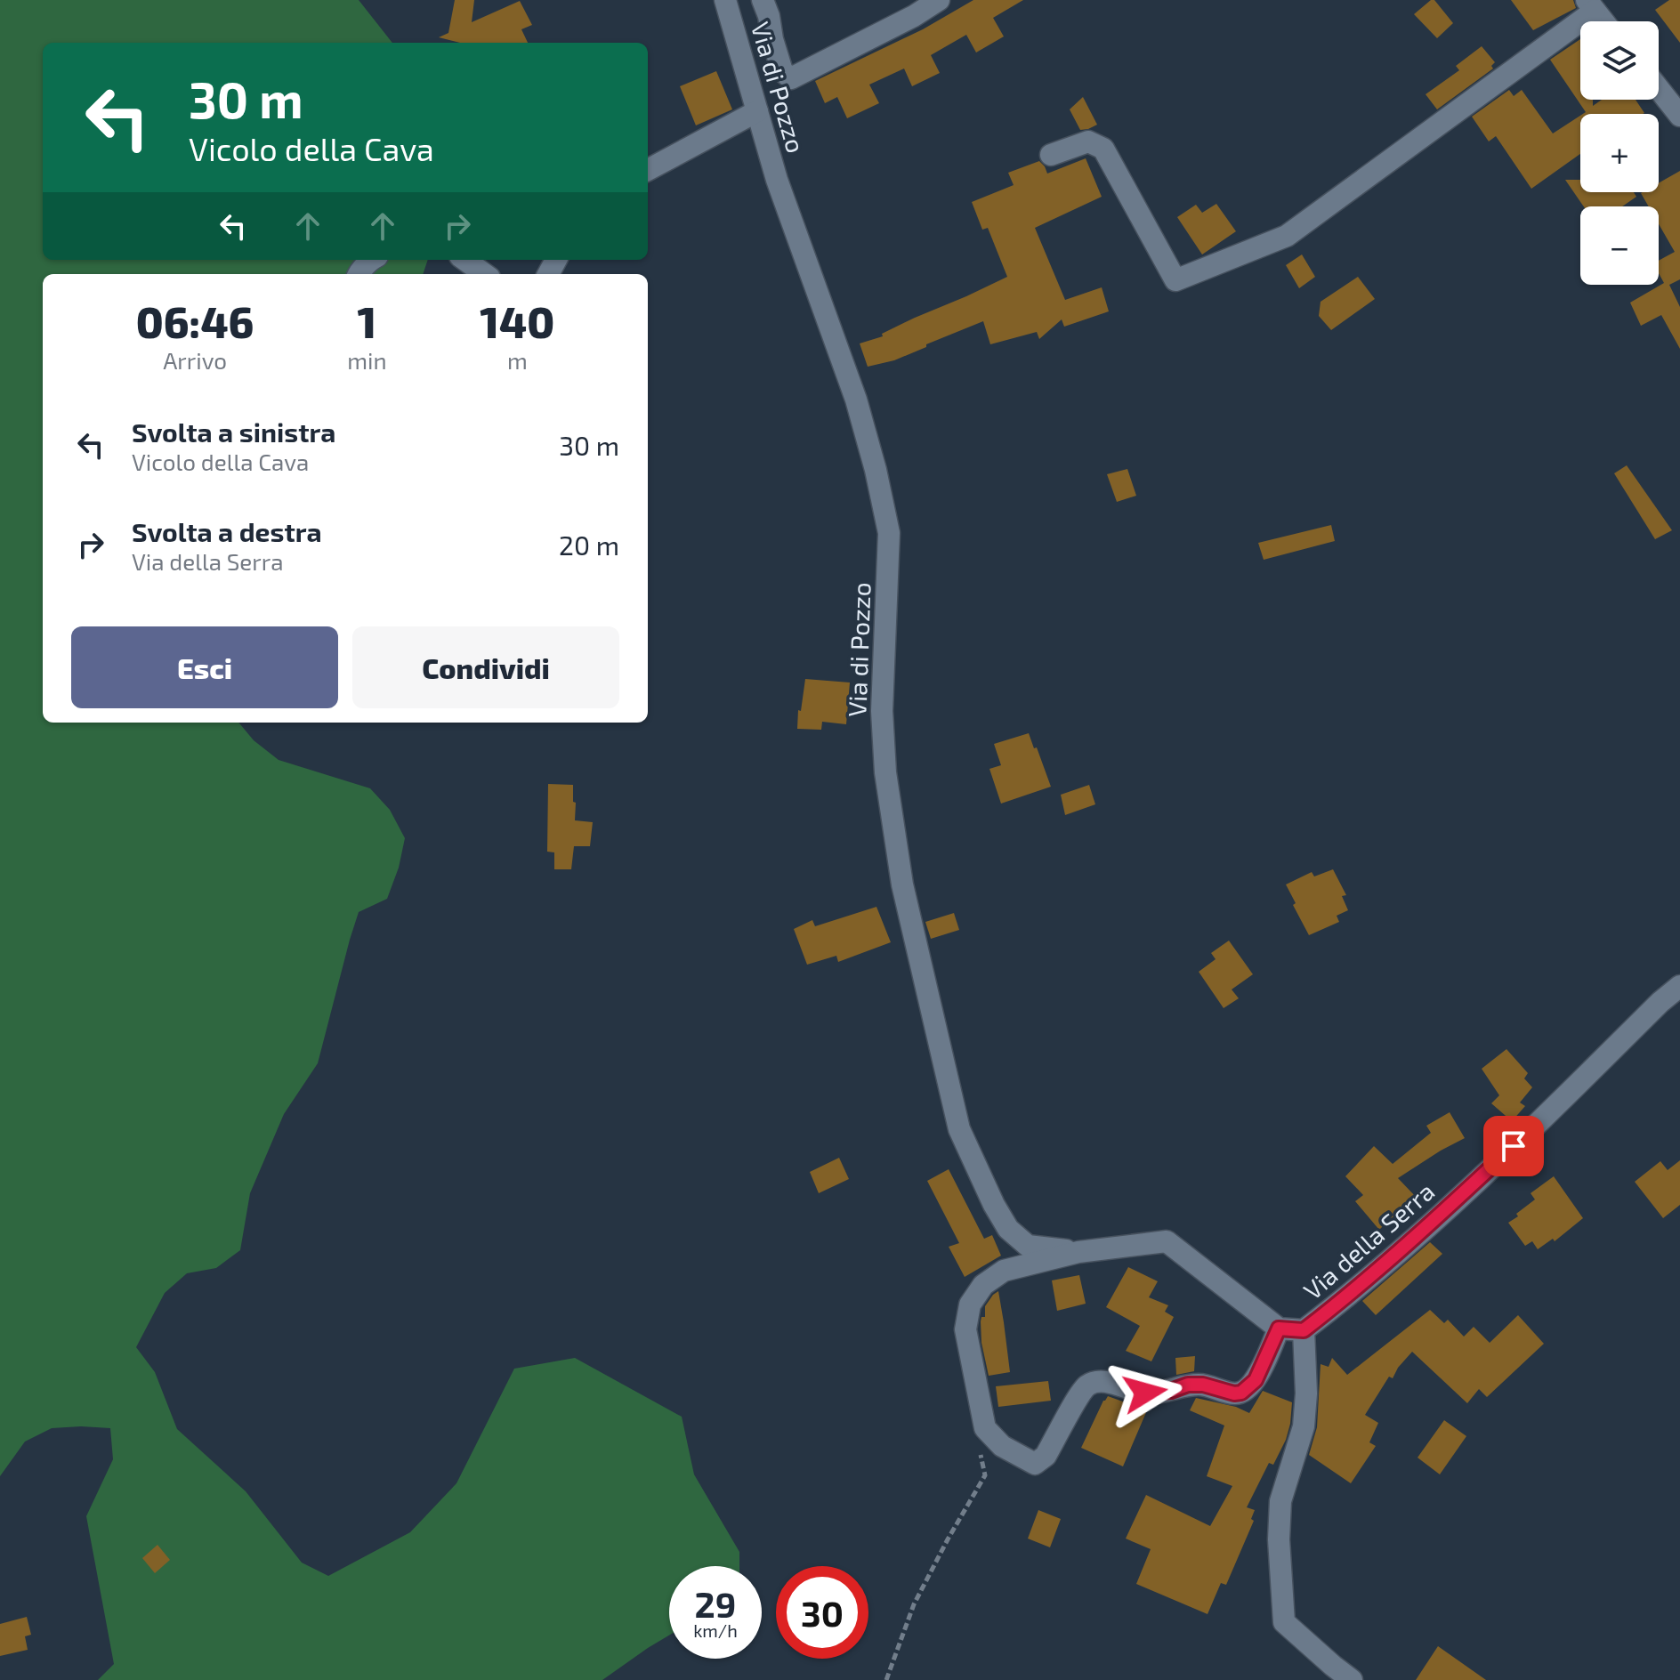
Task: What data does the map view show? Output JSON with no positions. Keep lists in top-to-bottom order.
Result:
{
  "streets": {
    "street": ["Via di Pozzo", "Via della Serra"]
  },
  "page": {
    "map_buttons": ["+", "−"],
    "turn": ["30 m", "Vicolo della Cava"],
    "eta": [
      "06:46",
      "Arrivo",
      "1",
      "min",
      "140",
      "m"
    ],
    "list": [
      {
        "name": "Svolta a sinistra",
        "note": "Vicolo della Cava",
        "value": "30 m"
      },
      {
        "name": "Svolta a destra",
        "note": "Via della Serra",
        "value": "20 m"
      }
    ],
    "buttons": ["Esci", "Condividi"],
    "speed": "29 km/h",
    "limit": "30"
  }
}
